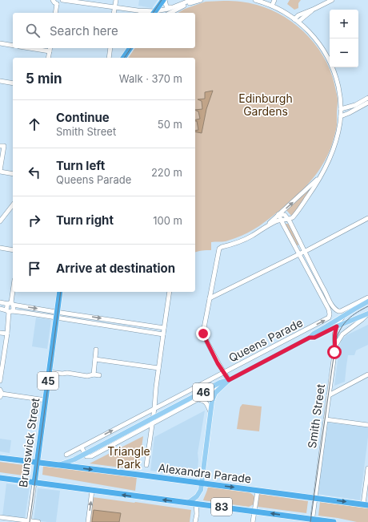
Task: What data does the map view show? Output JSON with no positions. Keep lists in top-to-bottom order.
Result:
{
  "streets": {
    "highway": [
      "45",
      "46",
      "Brunswick Street",
      "Alexandra Parade",
      "83"
    ],
    "main road": ["Queens Parade"],
    "street": ["Smith Street"]
  },
  "crossings": [
    ["Queens Parade", "46"],
    ["Queens Parade", "Smith Street"],
    ["Queens Parade", "Alexandra Parade"],
    ["46", "Alexandra Parade"],
    ["46", "83"],
    ["Smith Street", "Alexandra Parade"],
    ["Smith Street", "83"],
    ["Brunswick Street", "Alexandra Parade"]
  ],
  "parks": ["Edinburgh Gardens", "Triangle Park"],
  "page": {
    "map_buttons": ["+", "−"],
    "search": "Search here",
    "heading": ["5 min", "Walk · 370 m"],
    "list": [
      ["Continue", "Smith Street", "50 m"],
      ["Turn left", "Queens Parade", "220 m"],
      ["Turn right", "100 m"],
      "Arrive at destination"
    ]
  }
}
